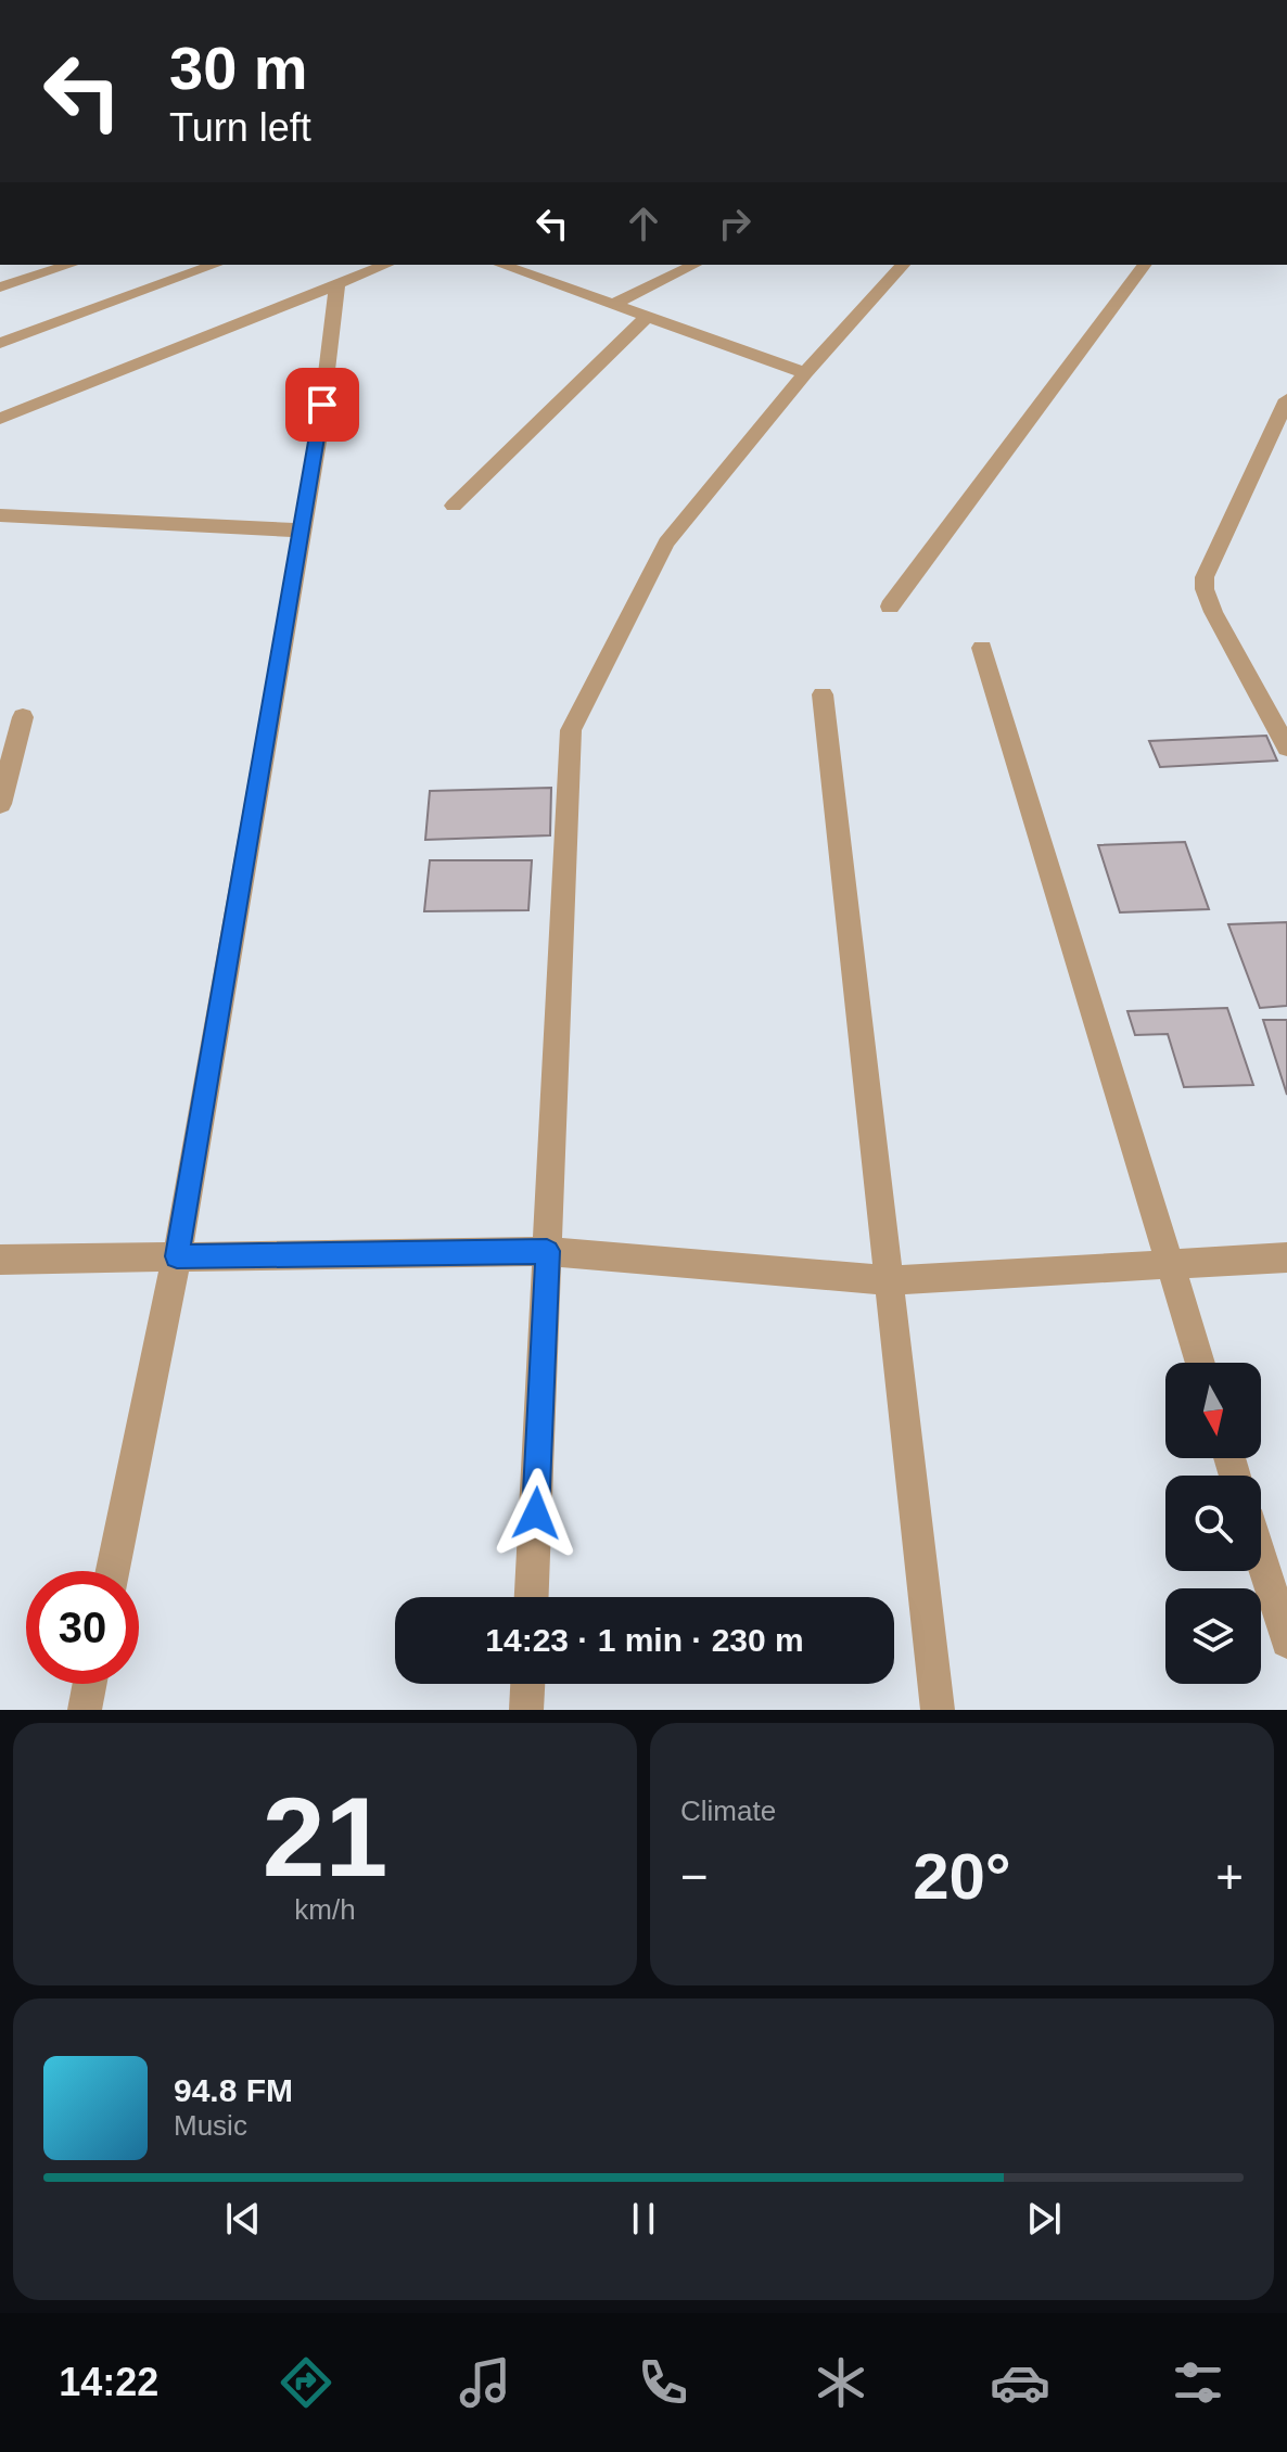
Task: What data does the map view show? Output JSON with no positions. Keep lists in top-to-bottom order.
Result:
{
  "north": "bottom",
  "page": {
    "turn": ["30 m", "Turn left"],
    "limit": "30",
    "trip": "14:23 · 1 min · 230 m",
    "tile": [
      ["21", "km/h"],
      "Climate"
    ],
    "heat": ["−", "20°", "+"],
    "song": ["94.8 FM", "Music"],
    "tabs": "14:22"
  }
}
